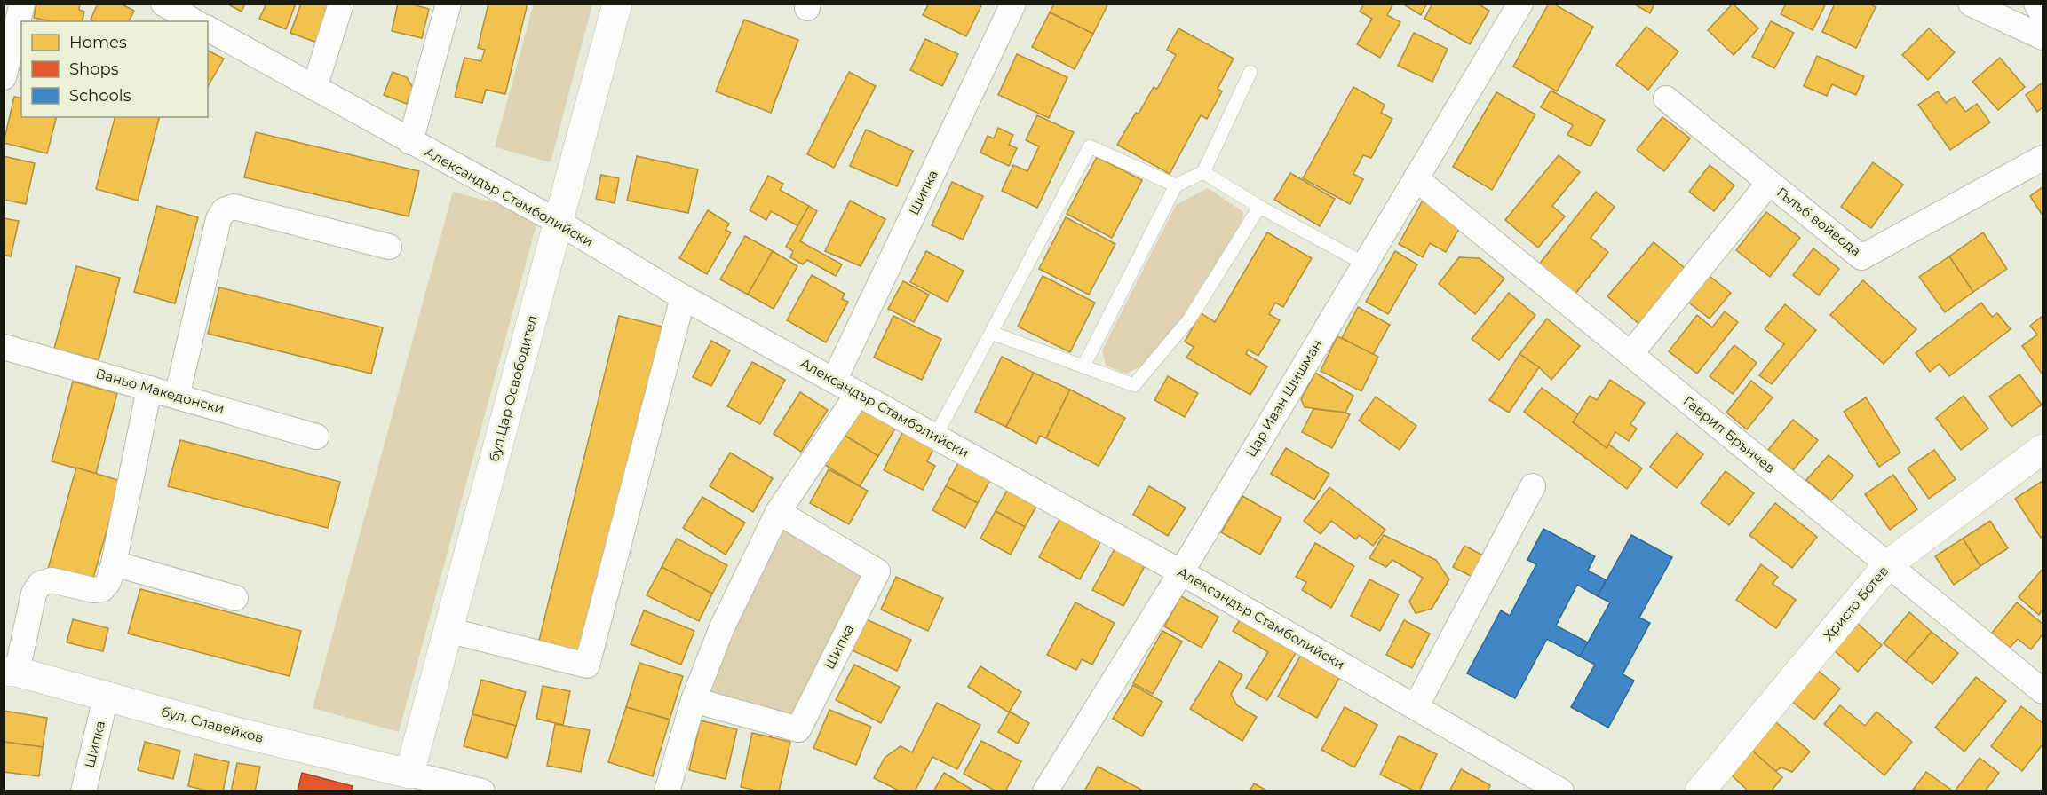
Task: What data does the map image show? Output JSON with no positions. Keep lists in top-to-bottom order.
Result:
{
  "streets": {
    "street": [
      "Шипка",
      "Александър Стамболийски",
      "Гълъб войвода",
      "бул.Цар Освободител",
      "Ваньо Македонски",
      "Цар Иван Шишман",
      "Гаврил Брънчев",
      "Христо Ботев",
      "бул. Славейков"
    ]
  },
  "crossings": [
    ["Шипка", "Александър Стамболийски"],
    ["Шипка", "бул. Славейков"],
    ["Александър Стамболийски", "бул.Цар Освободител"],
    ["Александър Стамболийски", "Цар Иван Шишман"],
    ["бул.Цар Освободител", "бул. Славейков"],
    ["Цар Иван Шишман", "Гаврил Брънчев"],
    ["Гаврил Брънчев", "Христо Ботев"]
  ],
  "legend": ["Homes", "Shops", "Schools"]
}
